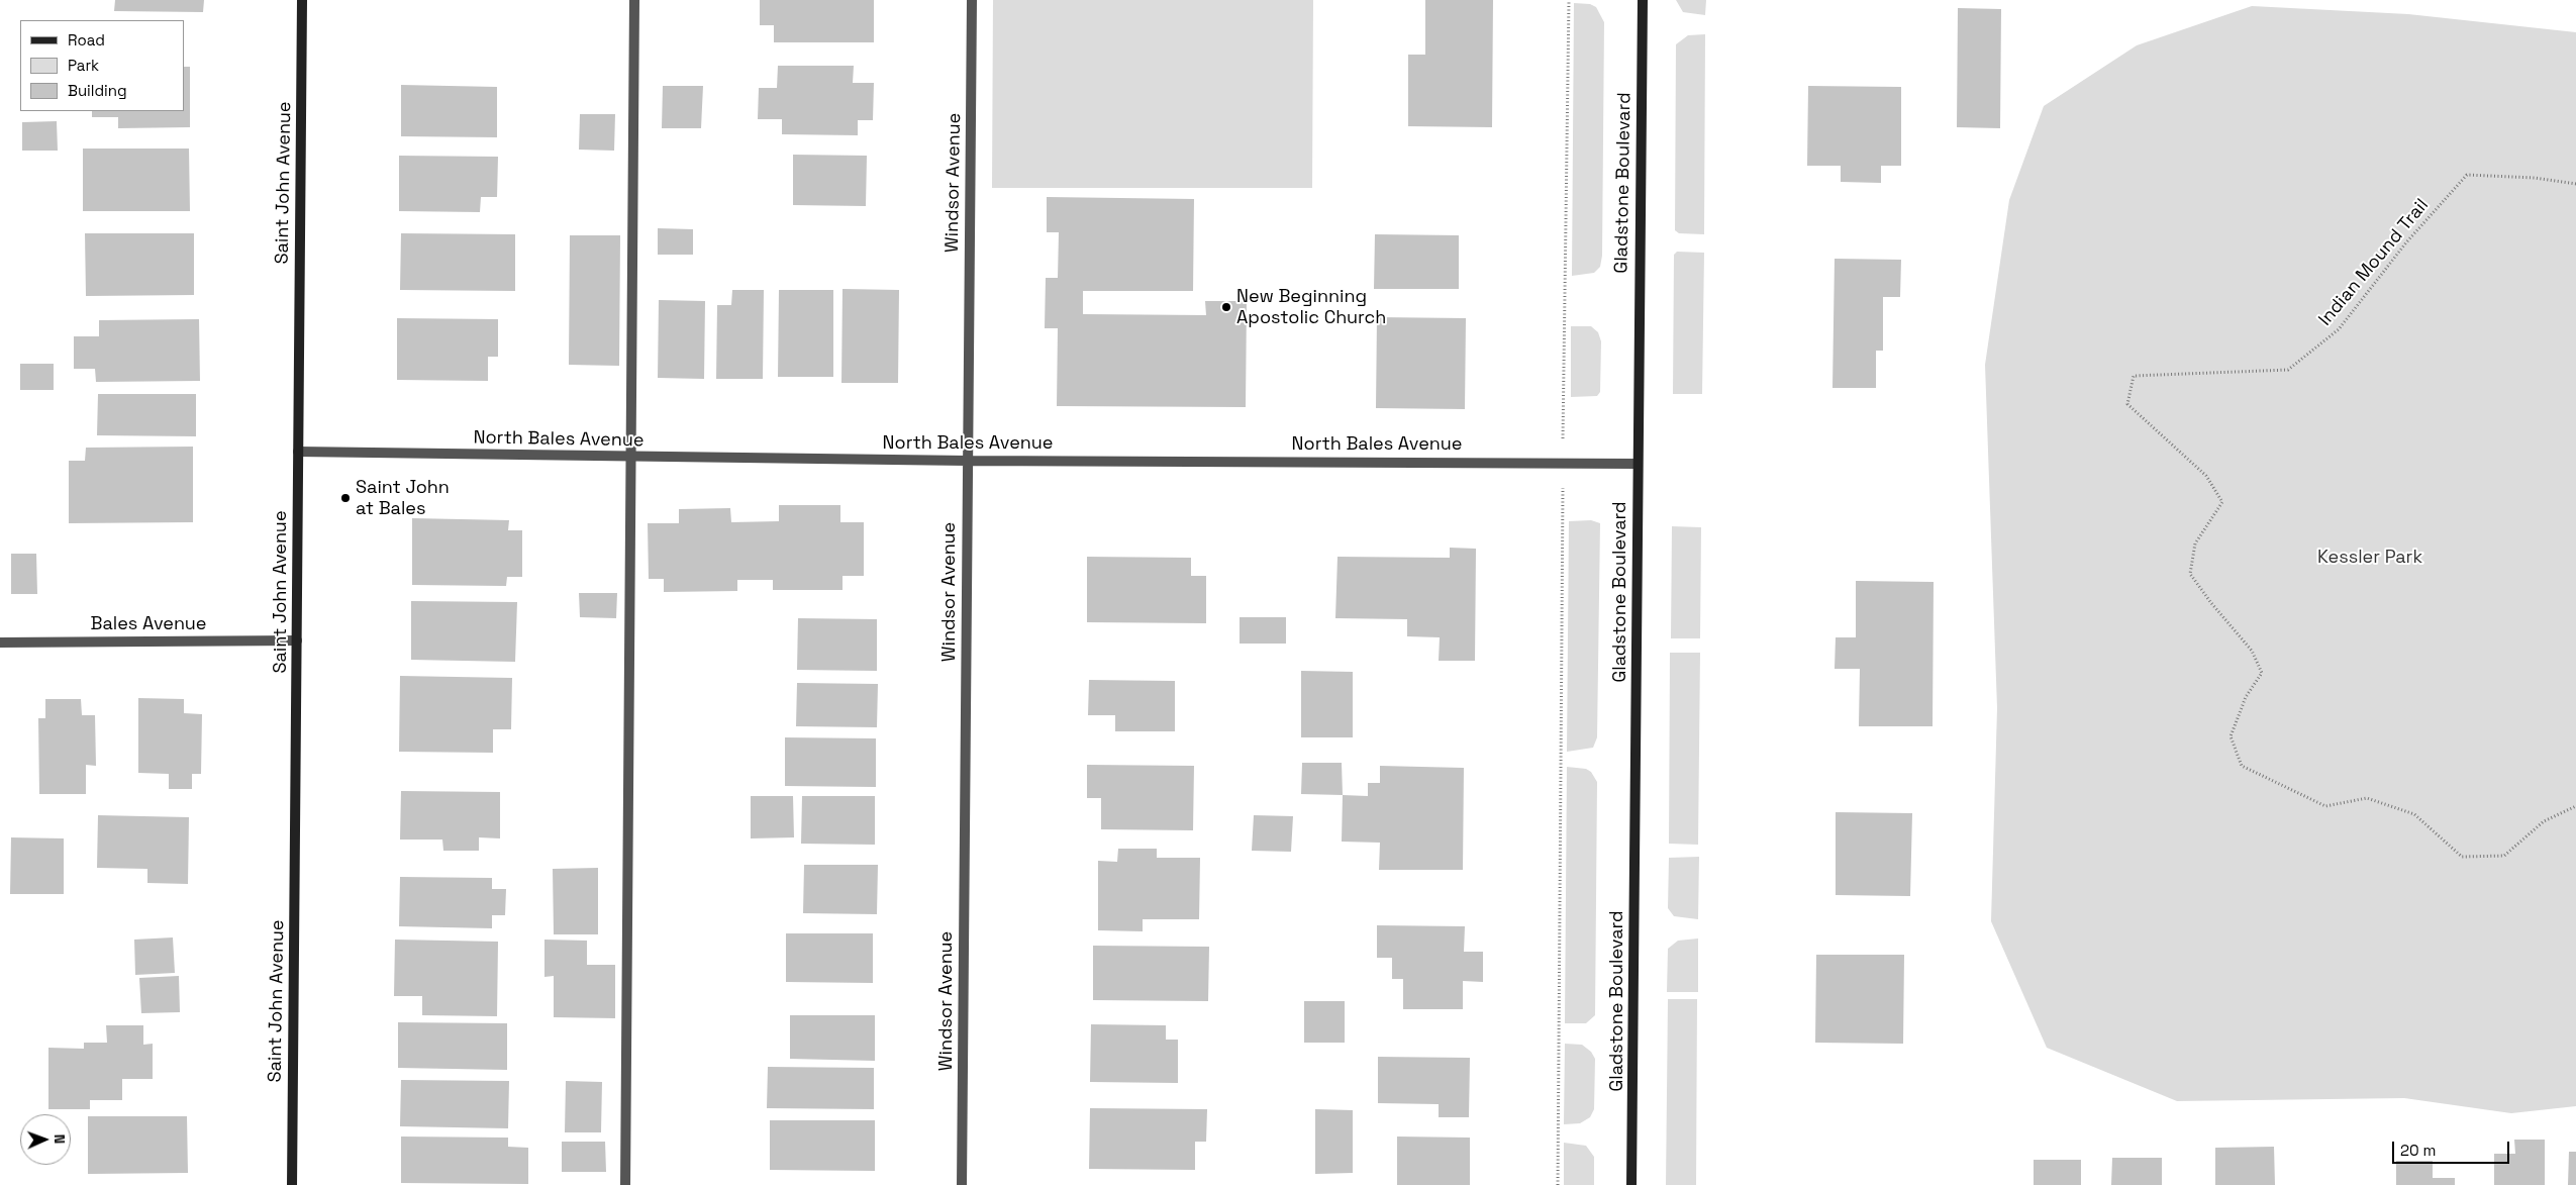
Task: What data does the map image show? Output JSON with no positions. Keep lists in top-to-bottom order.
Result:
{
  "streets": {
    "street": [
      "Saint John Avenue",
      "Windsor Avenue",
      "Gladstone Boulevard",
      "North Bales Avenue",
      "Bales Avenue"
    ],
    "path": ["Indian Mound Trail"]
  },
  "crossings": [
    ["Saint John Avenue", "North Bales Avenue"],
    ["Saint John Avenue", "Bales Avenue"],
    ["Windsor Avenue", "North Bales Avenue"],
    ["Gladstone Boulevard", "North Bales Avenue"]
  ],
  "parks": ["Kessler Park"],
  "places": ["New Beginning Apostolic Church", "Saint John at Bales"],
  "legend": ["Road", "Park", "Building"],
  "scale_bar": "20 m",
  "north": "right"
}
